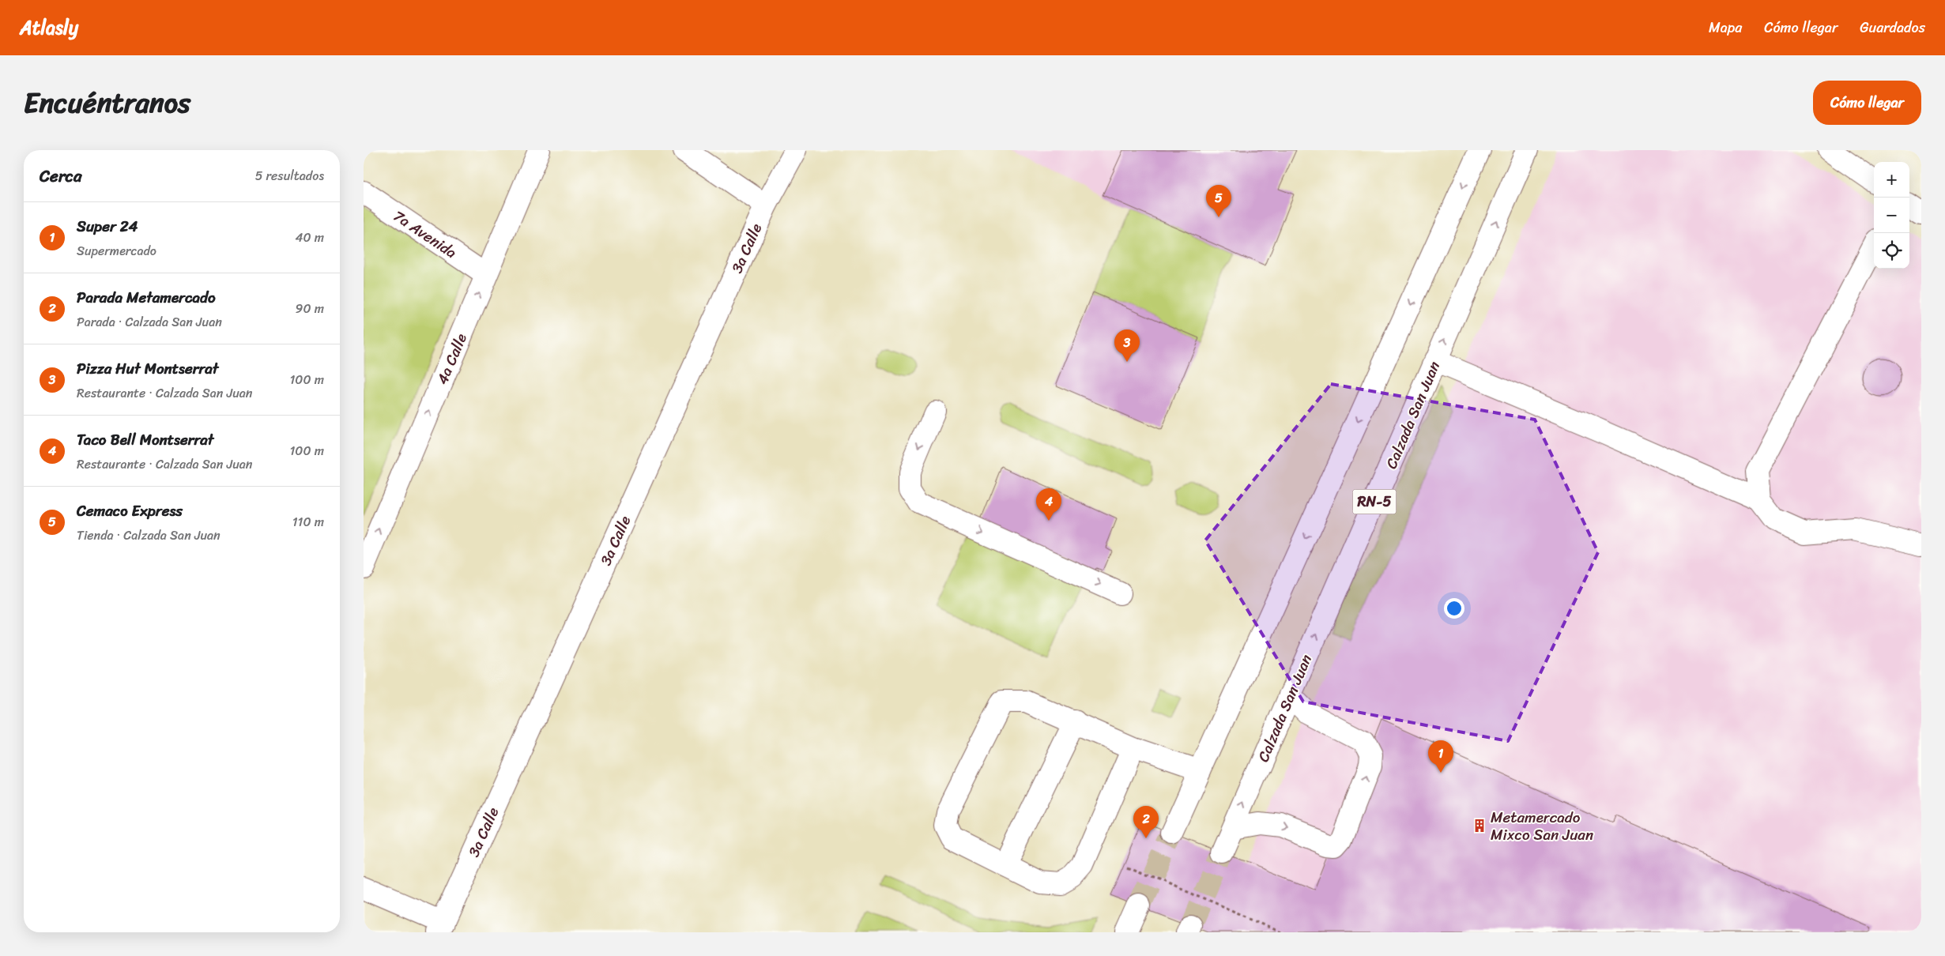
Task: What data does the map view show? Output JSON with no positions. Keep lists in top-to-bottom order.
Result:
{
  "streets": {
    "street": [
      "7a Avenida",
      "3a Calle",
      "4a Calle",
      "Calzada San Juan",
      "RN-5"
    ]
  },
  "crossings": [
    ["7a Avenida", "4a Calle"]
  ],
  "one_way": ["4a Calle"],
  "places": {
    "building": ["Metamercado Mixco San Juan"]
  },
  "page": {
    "header": "Atlasly",
    "nav": ["Mapa", "Cómo llegar", "Guardados"],
    "title": "Encuéntranos",
    "buttons": "Cómo llegar",
    "heading": ["Cerca", "5 resultados"],
    "map_buttons": ["+", "−"],
    "pins": [
      "5",
      "3",
      "4",
      "1",
      "2"
    ],
    "list": [
      {
        "mark": "1",
        "name": "Super 24",
        "note": "Supermercado",
        "value": "40 m"
      },
      {
        "mark": "2",
        "name": "Parada Metamercado",
        "note": "Parada · Calzada San Juan",
        "value": "90 m"
      },
      {
        "mark": "3",
        "name": "Pizza Hut Montserrat",
        "note": "Restaurante · Calzada San Juan",
        "value": "100 m"
      },
      {
        "mark": "4",
        "name": "Taco Bell Montserrat",
        "note": "Restaurante · Calzada San Juan",
        "value": "100 m"
      },
      {
        "mark": "5",
        "name": "Cemaco Express",
        "note": "Tienda · Calzada San Juan",
        "value": "110 m"
      }
    ]
  }
}
